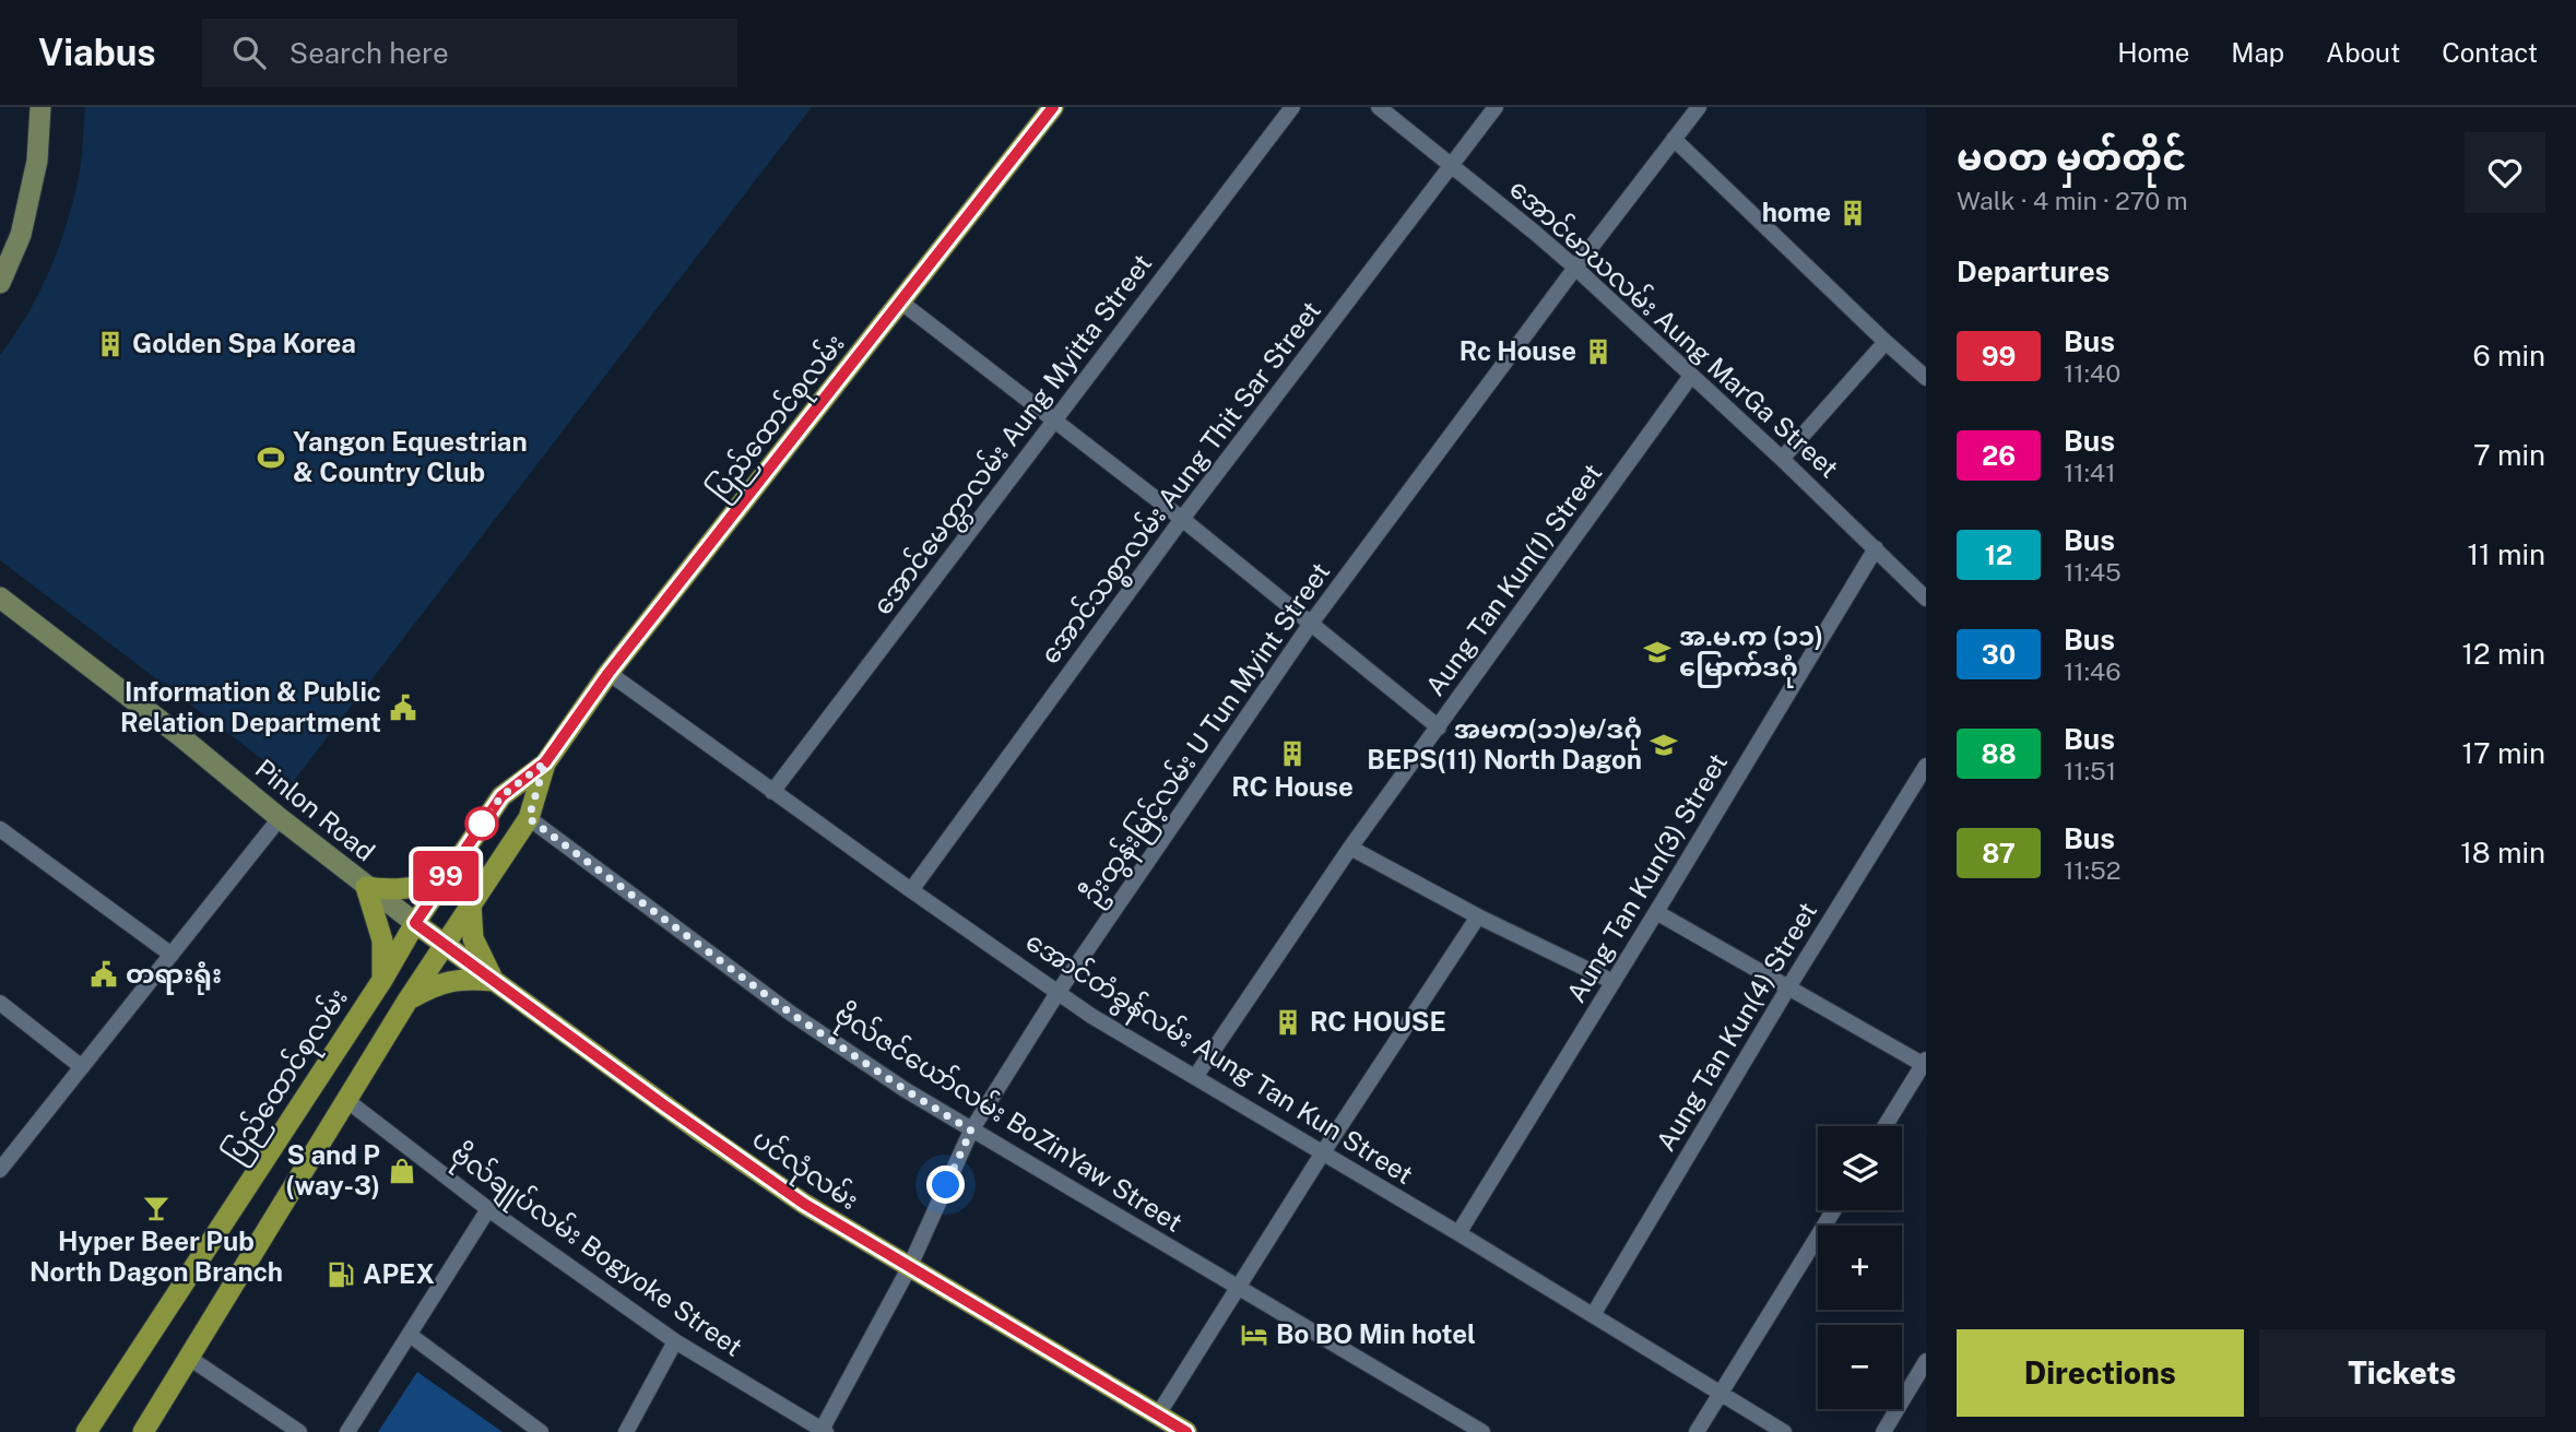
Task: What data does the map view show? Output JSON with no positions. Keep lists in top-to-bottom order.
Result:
{
  "streets": {
    "main road": ["ပြည်ထောင်စုလမ်း", "Pinlon Road", "ပင်လုံလမ်း"],
    "street": [
      "အောင်မာဃလမ်း Aung MarGa Street",
      "အောင်မေတ္တာလမ်း Aung Myitta Street",
      "အောင်သစ္စာလမ်း Aung Thit Sar Street",
      "Aung Tan Kun(1) Street",
      "ဦးထွန်းမြင့်လမ်း U Tun Myint Street",
      "Aung Tan Kun(3) Street",
      "Aung Tan Kun(4) Street",
      "အောင်တံခွန်လမ်း Aung Tan Kun Street",
      "ဗိုလ်ဇင်ယော်လမ်း BoZinYaw Street",
      "ဗိုလ်ချုပ်လမ်း Bogyoke Street"
    ]
  },
  "crossings": [
    ["အောင်မာဃလမ်း Aung MarGa Street", "အောင်သစ္စာလမ်း Aung Thit Sar Street"],
    ["အောင်မာဃလမ်း Aung MarGa Street", "Aung Tan Kun(1) Street"],
    ["အောင်မာဃလမ်း Aung MarGa Street", "ဦးထွန်းမြင့်လမ်း U Tun Myint Street"],
    ["အောင်မာဃလမ်း Aung MarGa Street", "Aung Tan Kun(3) Street"],
    ["ပြည်ထောင်စုလမ်း", "Pinlon Road"],
    ["ပြည်ထောင်စုလမ်း", "အောင်တံခွန်လမ်း Aung Tan Kun Street"],
    ["ပြည်ထောင်စုလမ်း", "ဗိုလ်ဇင်ယော်လမ်း BoZinYaw Street"],
    ["ပြည်ထောင်စုလမ်း", "ပင်လုံလမ်း"],
    ["ပြည်ထောင်စုလမ်း", "ဗိုလ်ချုပ်လမ်း Bogyoke Street"],
    ["အောင်မေတ္တာလမ်း Aung Myitta Street", "အောင်တံခွန်လမ်း Aung Tan Kun Street"],
    ["အောင်သစ္စာလမ်း Aung Thit Sar Street", "အောင်တံခွန်လမ်း Aung Tan Kun Street"],
    ["Aung Tan Kun(1) Street", "အောင်တံခွန်လမ်း Aung Tan Kun Street"],
    ["ဦးထွန်းမြင့်လမ်း U Tun Myint Street", "အောင်တံခွန်လမ်း Aung Tan Kun Street"],
    ["ဦးထွန်းမြင့်လမ်း U Tun Myint Street", "ဗိုလ်ဇင်ယော်လမ်း BoZinYaw Street"],
    ["ဦးထွန်းမြင့်လမ်း U Tun Myint Street", "ပင်လုံလမ်း"],
    ["ဦးထွန်းမြင့်လမ်း U Tun Myint Street", "ဗိုလ်ချုပ်လမ်း Bogyoke Street"],
    ["Pinlon Road", "ပင်လုံလမ်း"],
    ["Aung Tan Kun(3) Street", "အောင်တံခွန်လမ်း Aung Tan Kun Street"],
    ["Aung Tan Kun(4) Street", "အောင်တံခွန်လမ်း Aung Tan Kun Street"]
  ],
  "places": {
    "building": [
      "home",
      "Golden Spa Korea",
      "Rc House",
      "RC House",
      "RC HOUSE"
    ],
    "sports": ["Yangon Equestrian & Country Club"],
    "school or university": ["အ.မ.က (၁၁) မြောက်ဒဂုံ", "အမက(၁၁)မ/ဒဂုံ BEPS(11) North Dagon"],
    "public building": ["Information & Public Relation Department", "တရားရုံး"],
    "shop": ["S and P (way-3)"],
    "bar": ["Hyper Beer Pub North Dagon Branch"],
    "fuel station": ["APEX"],
    "hotel": ["Bo BO Min hotel"]
  },
  "lines": ["bus line 99"],
  "page": {
    "header": "Viabus",
    "search": "Search here",
    "nav": [
      "Home",
      "Map",
      "About",
      "Contact"
    ],
    "on_map": "99",
    "heading": [
      ["မဝတ မှတ်တိုင်", "Walk · 4 min · 270 m"],
      "Departures"
    ],
    "list": [
      {
        "mark": "99",
        "name": "Bus",
        "note": "11:40",
        "value": "6 min"
      },
      {
        "mark": "26",
        "name": "Bus",
        "note": "11:41",
        "value": "7 min"
      },
      {
        "mark": "12",
        "name": "Bus",
        "note": "11:45",
        "value": "11 min"
      },
      {
        "mark": "30",
        "name": "Bus",
        "note": "11:46",
        "value": "12 min"
      },
      {
        "mark": "88",
        "name": "Bus",
        "note": "11:51",
        "value": "17 min"
      },
      {
        "mark": "87",
        "name": "Bus",
        "note": "11:52",
        "value": "18 min"
      }
    ],
    "map_buttons": ["+", "−"],
    "buttons": ["Directions", "Tickets"]
  }
}
